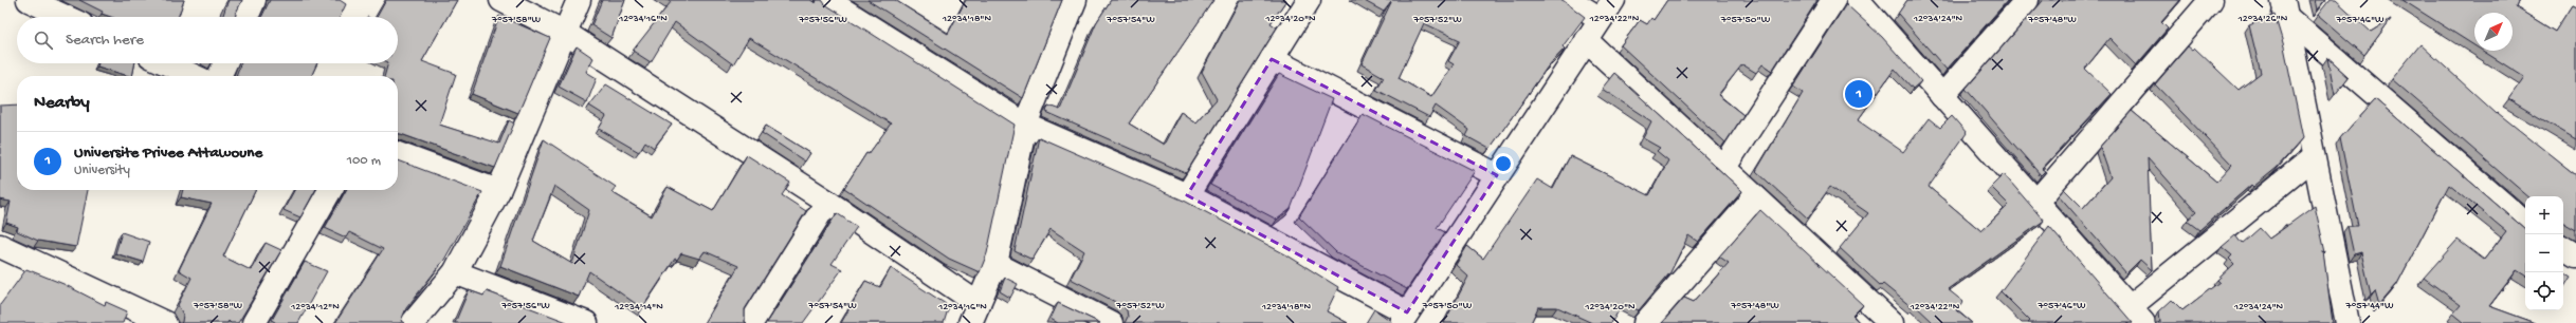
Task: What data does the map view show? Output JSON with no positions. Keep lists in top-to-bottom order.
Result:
{
  "north": "top right",
  "page": {
    "search": "Search here",
    "heading": "Nearby",
    "pins": "1",
    "list": [
      {
        "mark": "1",
        "name": "Universite Privee Attawoune",
        "note": "University",
        "value": "100 m"
      }
    ],
    "map_buttons": ["+", "−"]
  },
  "coordinates": [
    "12°34'16\"N",
    "12°34'18\"N",
    "12°34'20\"N",
    "12°34'22\"N",
    "12°34'24\"N",
    "12°34'26\"N",
    "7°57'58\"W",
    "7°57'56\"W",
    "7°57'54\"W",
    "7°57'52\"W",
    "7°57'50\"W",
    "7°57'48\"W",
    "7°57'46\"W",
    "7°57'44\"W",
    "12°34'12\"N",
    "12°34'14\"N"
  ]
}
